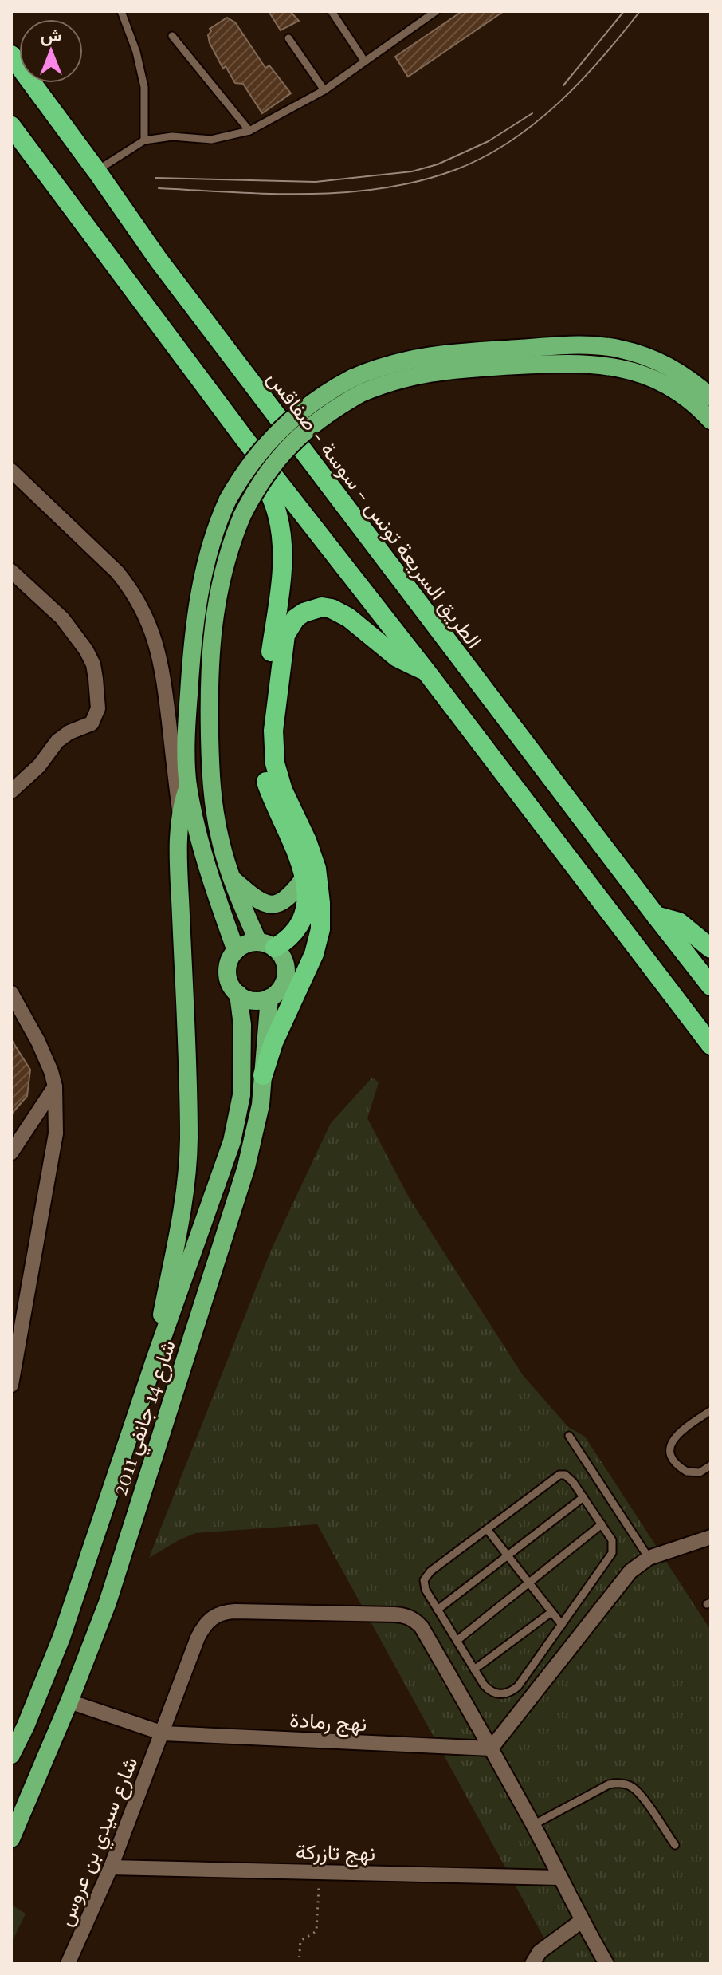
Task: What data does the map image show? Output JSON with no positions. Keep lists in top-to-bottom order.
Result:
{
  "streets": {
    "highway": ["الطريق السريعة تونس - سوسة - صفاقس", "شارع 14 جانفي 2011"],
    "street": ["نهج رمادة", "شارع سيدي بن عروس", "نهج تازركة"]
  },
  "crossings": [
    ["شارع 14 جانفي 2011", "نهج رمادة"],
    ["نهج رمادة", "شارع سيدي بن عروس"],
    ["شارع سيدي بن عروس", "نهج تازركة"]
  ],
  "north": "top"
}
